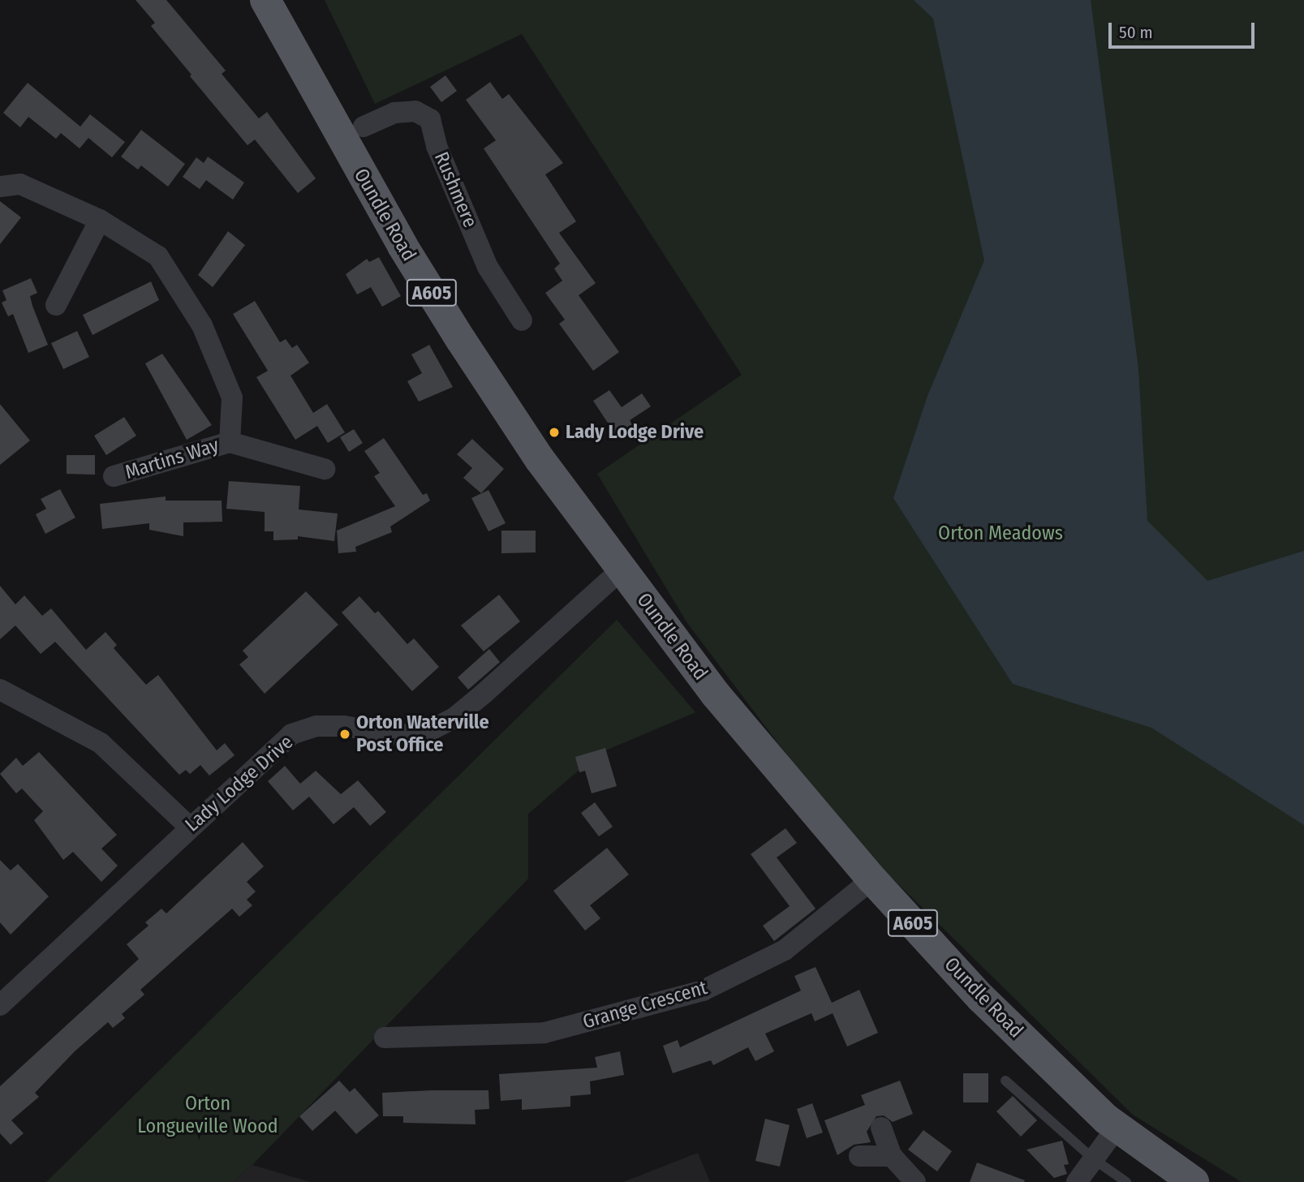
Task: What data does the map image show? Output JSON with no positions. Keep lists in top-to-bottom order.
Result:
{
  "streets": {
    "main road": ["Oundle Road", "A605"],
    "street": [
      "Rushmere",
      "Martins Way",
      "Lady Lodge Drive",
      "Grange Crescent"
    ]
  },
  "crossings": [
    ["Oundle Road", "Lady Lodge Drive"],
    ["Oundle Road", "Grange Crescent"]
  ],
  "parks": ["Orton Meadows", "Orton Longueville Wood"],
  "places": ["Lady Lodge Drive", "Orton Waterville Post Office"],
  "scale_bar": "50 m"
}
